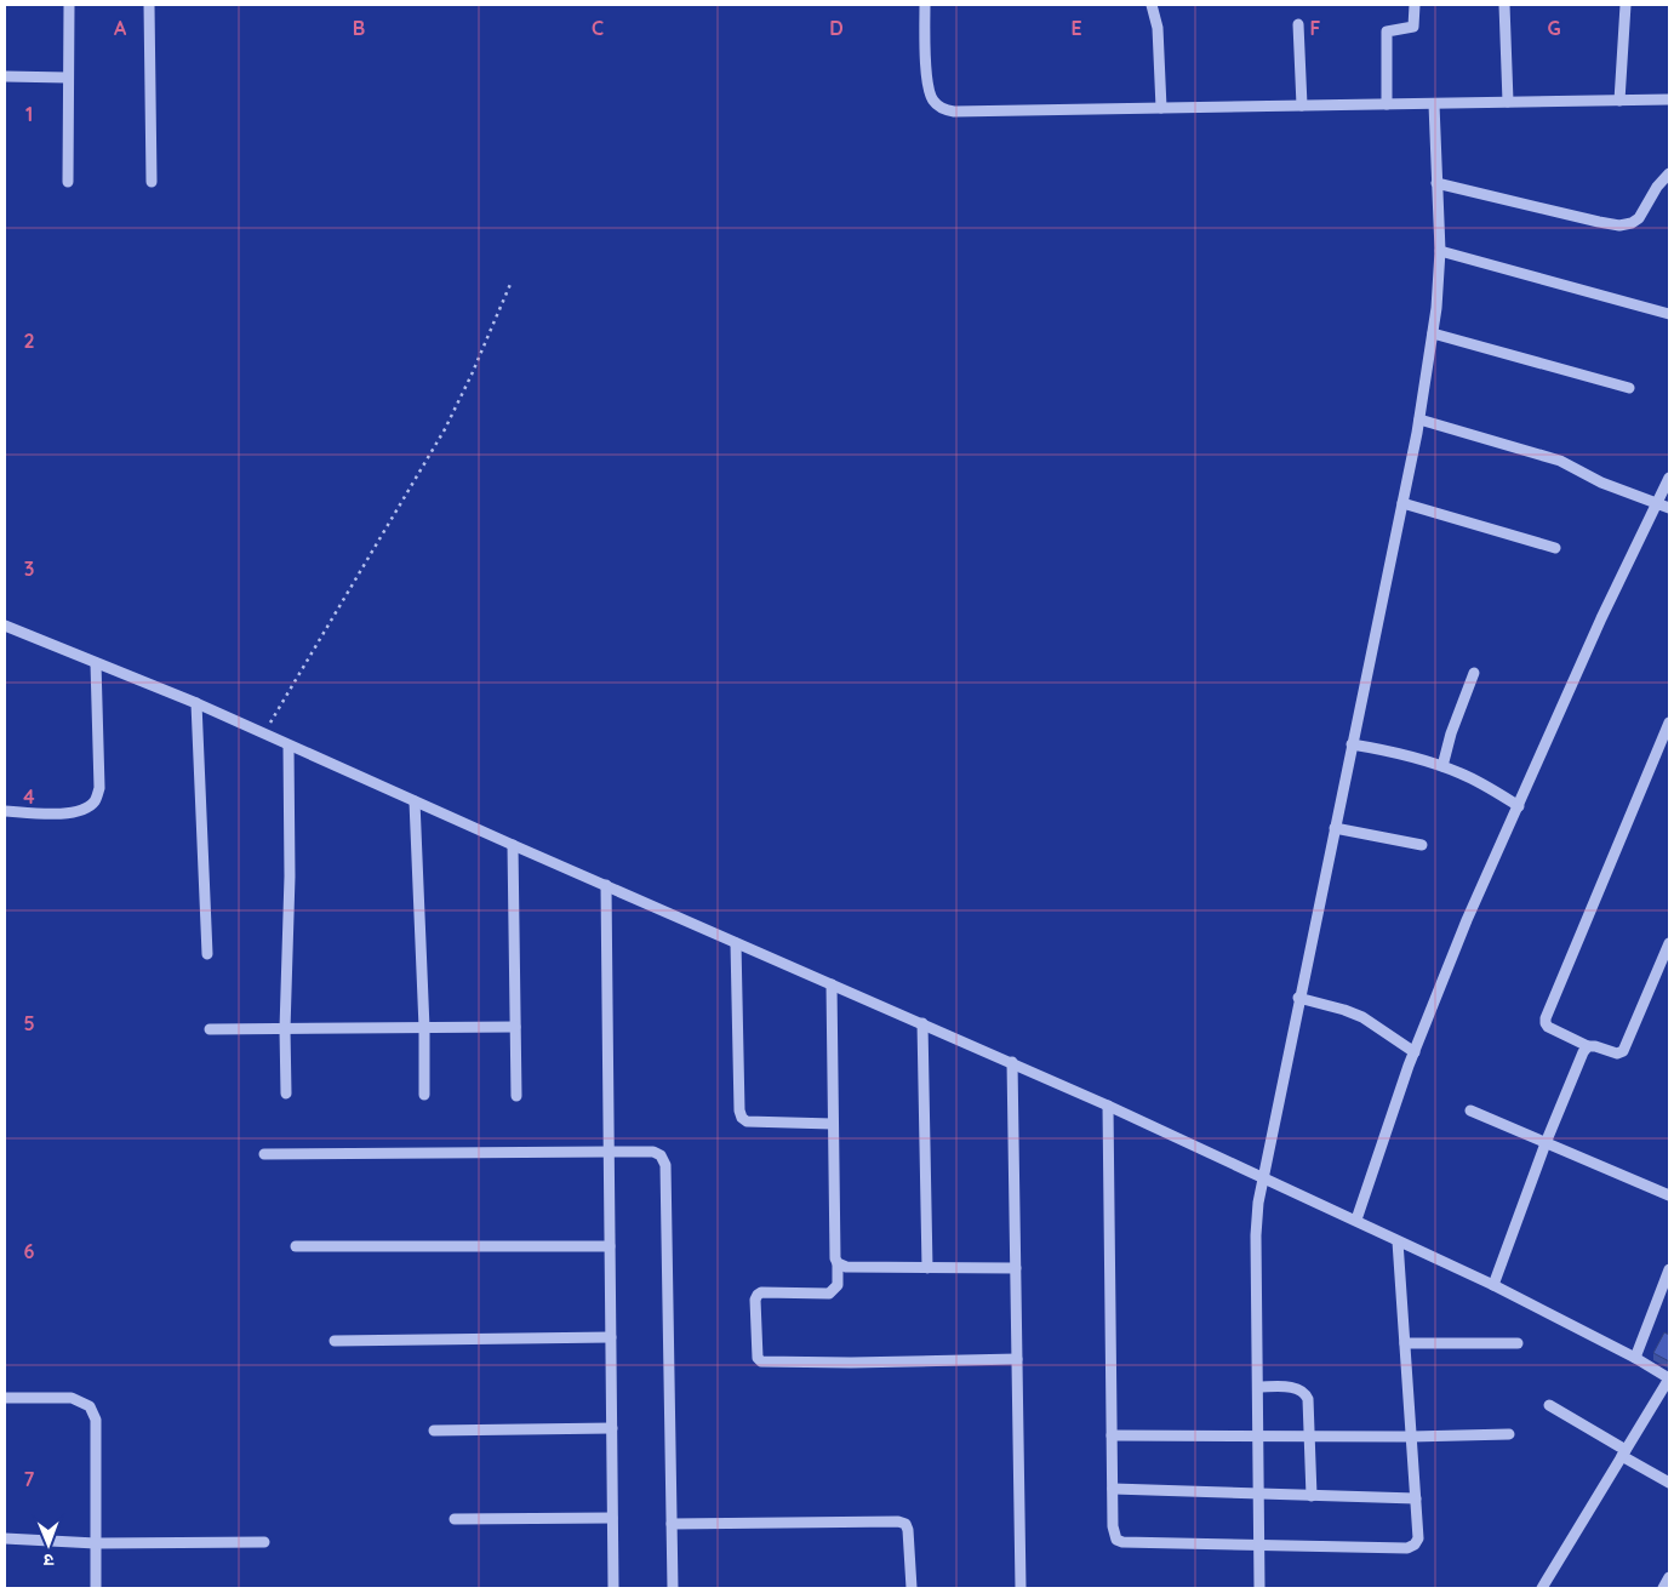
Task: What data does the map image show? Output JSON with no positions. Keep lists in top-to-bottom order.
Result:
{
  "north": "bottom",
  "grid": {
    "columns": [
      "A",
      "B",
      "C",
      "D",
      "E",
      "F",
      "G"
    ],
    "rows": [
      "1",
      "2",
      "3",
      "4",
      "5",
      "6",
      "7"
    ]
  }
}
